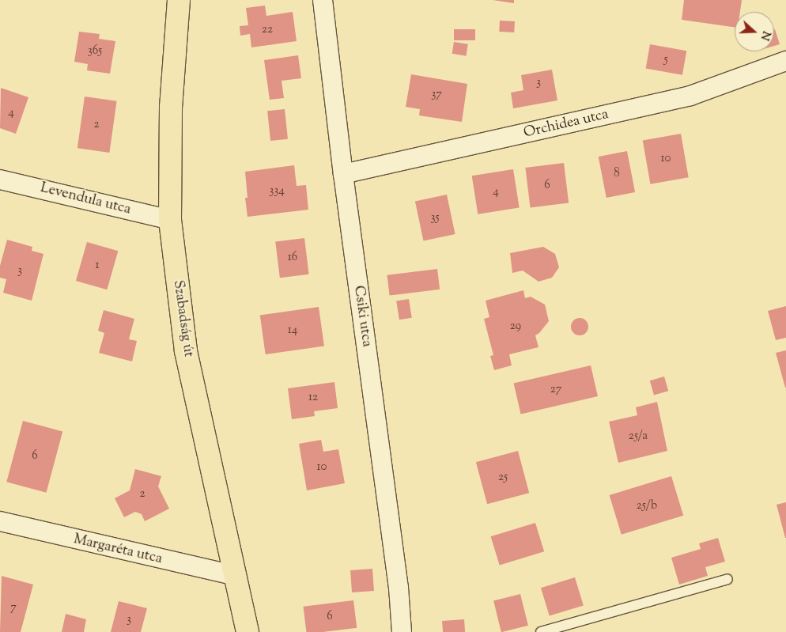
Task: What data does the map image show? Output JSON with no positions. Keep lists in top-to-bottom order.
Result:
{
  "streets": {
    "main road": ["Szabadság út"],
    "street": [
      "Orchidea utca",
      "Levendula utca",
      "Csiki utca",
      "Margaréta utca"
    ]
  },
  "crossings": [
    ["Orchidea utca", "Csiki utca"],
    ["Levendula utca", "Szabadság út"],
    ["Szabadság út", "Margaréta utca"]
  ],
  "house_numbers": [
    "22",
    "365",
    "5",
    "3",
    "37",
    "4",
    "2",
    "10",
    "8",
    "6",
    "334",
    "4",
    "35",
    "16",
    "1",
    "3",
    "29",
    "14",
    "27",
    "12",
    "25/a",
    "6",
    "10",
    "25",
    "2",
    "25/b",
    "7",
    "6",
    "3"
  ],
  "north": "right"
}
